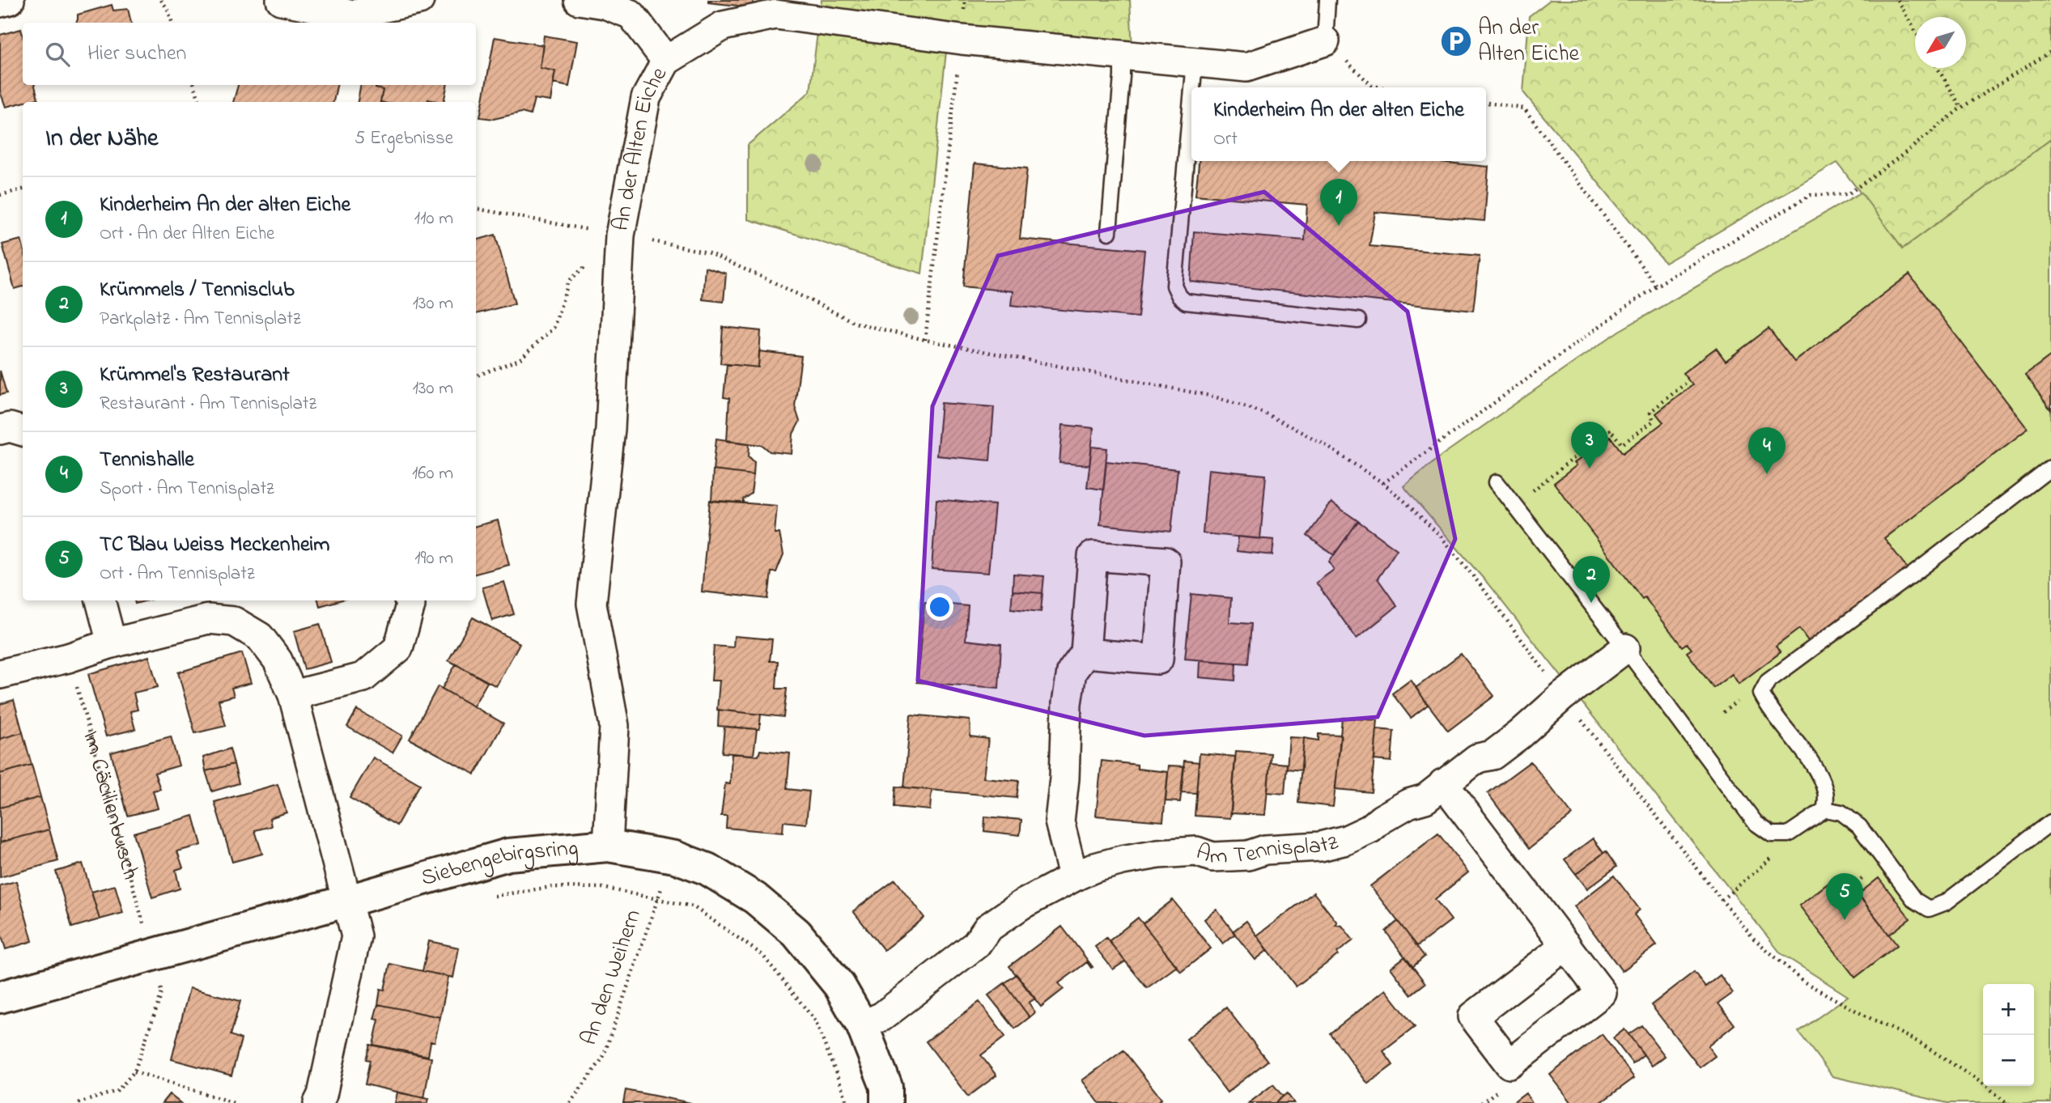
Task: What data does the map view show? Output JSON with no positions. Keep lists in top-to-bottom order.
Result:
{
  "streets": {
    "street": ["An der Alten Eiche", "Am Tennisplatz", "Siebengebirgsring"],
    "path": ["Im Cäcilienbusch", "An den Weihern"]
  },
  "crossings": [
    ["An der Alten Eiche", "Siebengebirgsring"],
    ["Im Cäcilienbusch", "Siebengebirgsring"],
    ["Am Tennisplatz", "Siebengebirgsring"],
    ["Siebengebirgsring", "An den Weihern"]
  ],
  "places": {
    "parking": ["An der Alten Eiche"]
  },
  "north": "bottom left",
  "page": {
    "search": "Hier suchen",
    "popup": ["Kinderheim An der alten Eiche", "Ort"],
    "heading": ["In der Nähe", "5 Ergebnisse"],
    "list": [
      {
        "mark": "1",
        "name": "Kinderheim An der alten Eiche",
        "note": "Ort · An der Alten Eiche",
        "value": "110 m"
      },
      {
        "mark": "2",
        "name": "Krümmels / Tennisclub",
        "note": "Parkplatz · Am Tennisplatz",
        "value": "130 m"
      },
      {
        "mark": "3",
        "name": "Krümmel's Restaurant",
        "note": "Restaurant · Am Tennisplatz",
        "value": "130 m"
      },
      {
        "mark": "4",
        "name": "Tennishalle",
        "note": "Sport · Am Tennisplatz",
        "value": "160 m"
      },
      {
        "mark": "5",
        "name": "TC Blau Weiss Meckenheim",
        "note": "Ort · Am Tennisplatz",
        "value": "190 m"
      }
    ],
    "pins": [
      "1",
      "3",
      "4",
      "2",
      "5"
    ],
    "map_buttons": ["+", "−"]
  }
}
